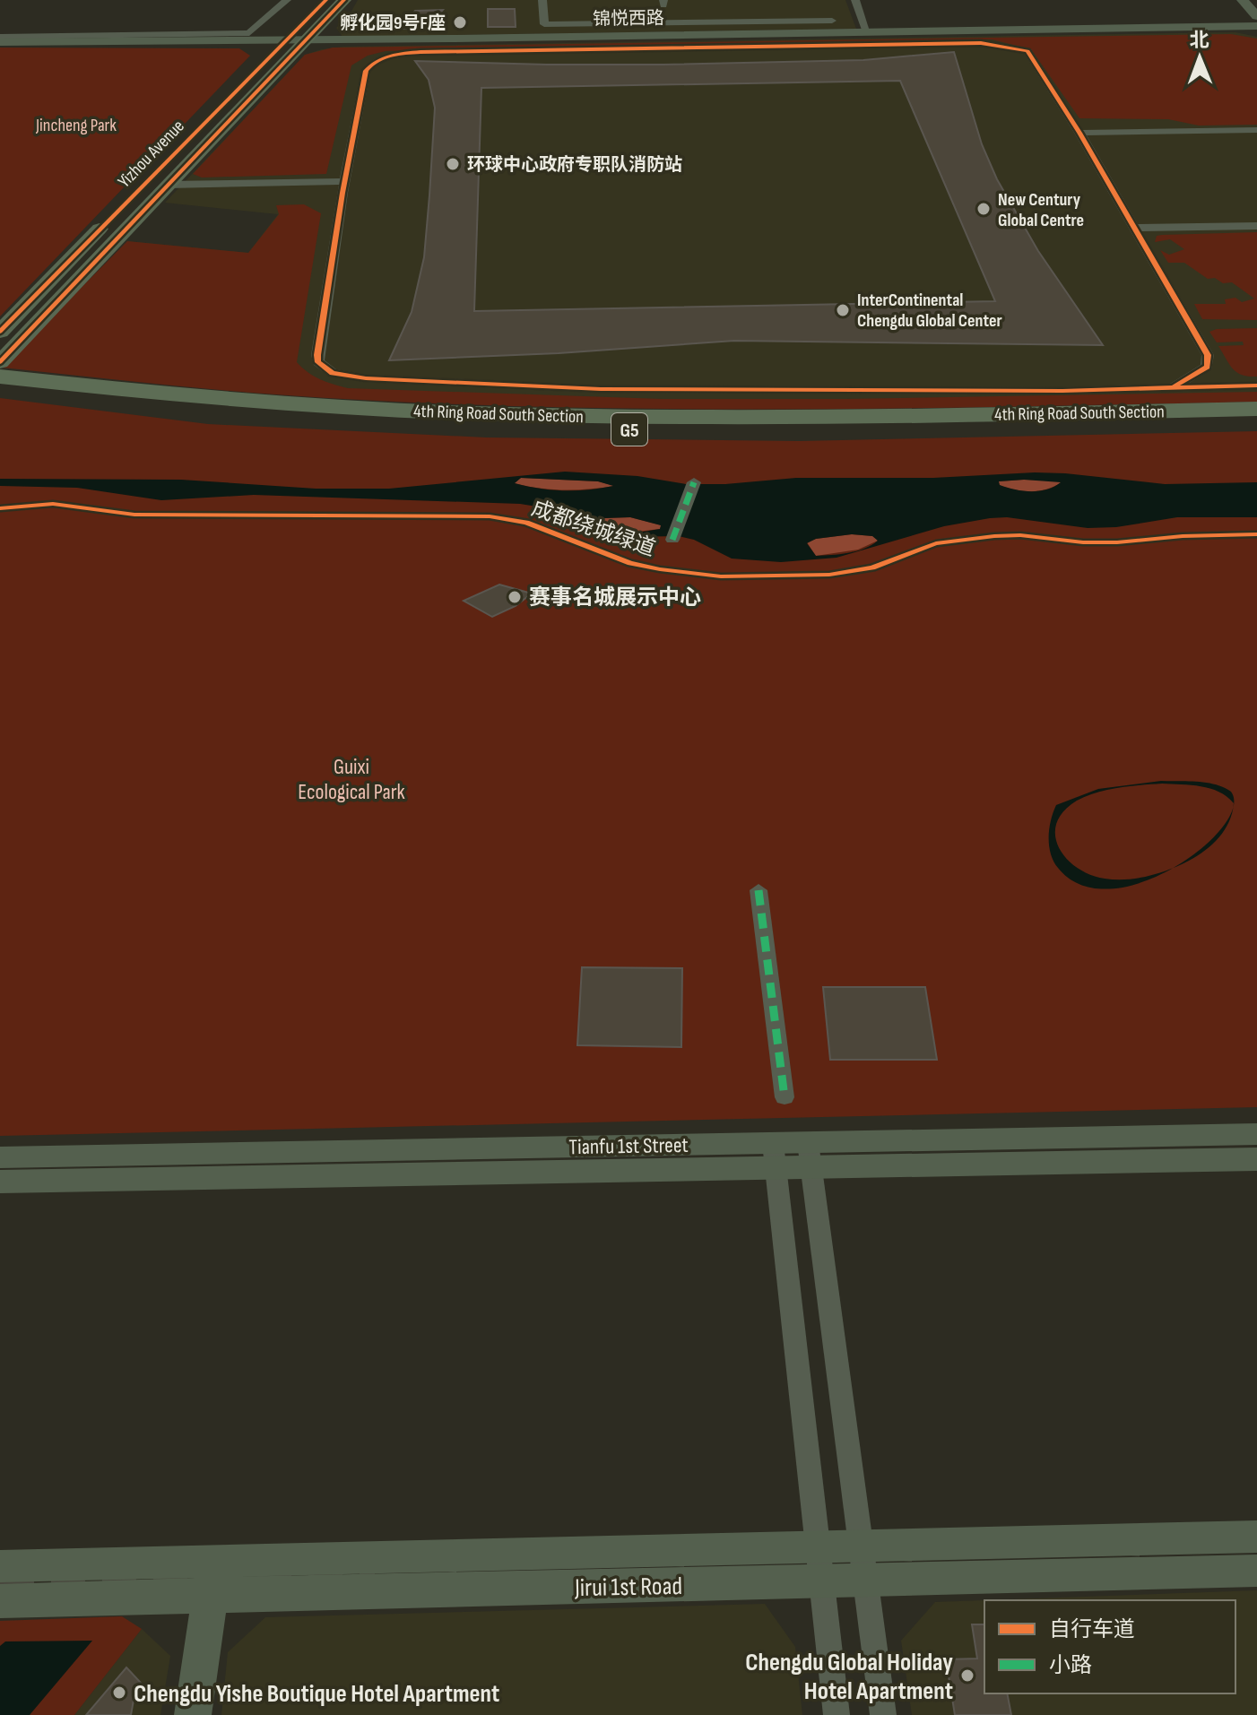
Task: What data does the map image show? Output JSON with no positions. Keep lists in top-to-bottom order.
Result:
{
  "streets": {
    "highway": ["4th Ring Road South Section", "G5"],
    "main road": [
      "锦悦西路",
      "Yizhou Avenue",
      "Tianfu 1st Street",
      "Jirui 1st Road"
    ],
    "cycle path": ["成都绕城绿道"]
  },
  "crossings": [
    ["锦悦西路", "Yizhou Avenue"],
    ["Yizhou Avenue", "4th Ring Road South Section"]
  ],
  "parks": ["Jincheng Park", "Guixi Ecological Park"],
  "places": [
    "孵化园9号F座",
    "环球中心政府专职队消防站",
    "New Century Global Centre",
    "InterContinental Chengdu Global Center",
    "赛事名城展示中心",
    "Chengdu Global Holiday Hotel Apartment",
    "Chengdu Yishe Boutique Hotel Apartment"
  ],
  "legend": ["自行车道", "小路"],
  "north": "top"
}
